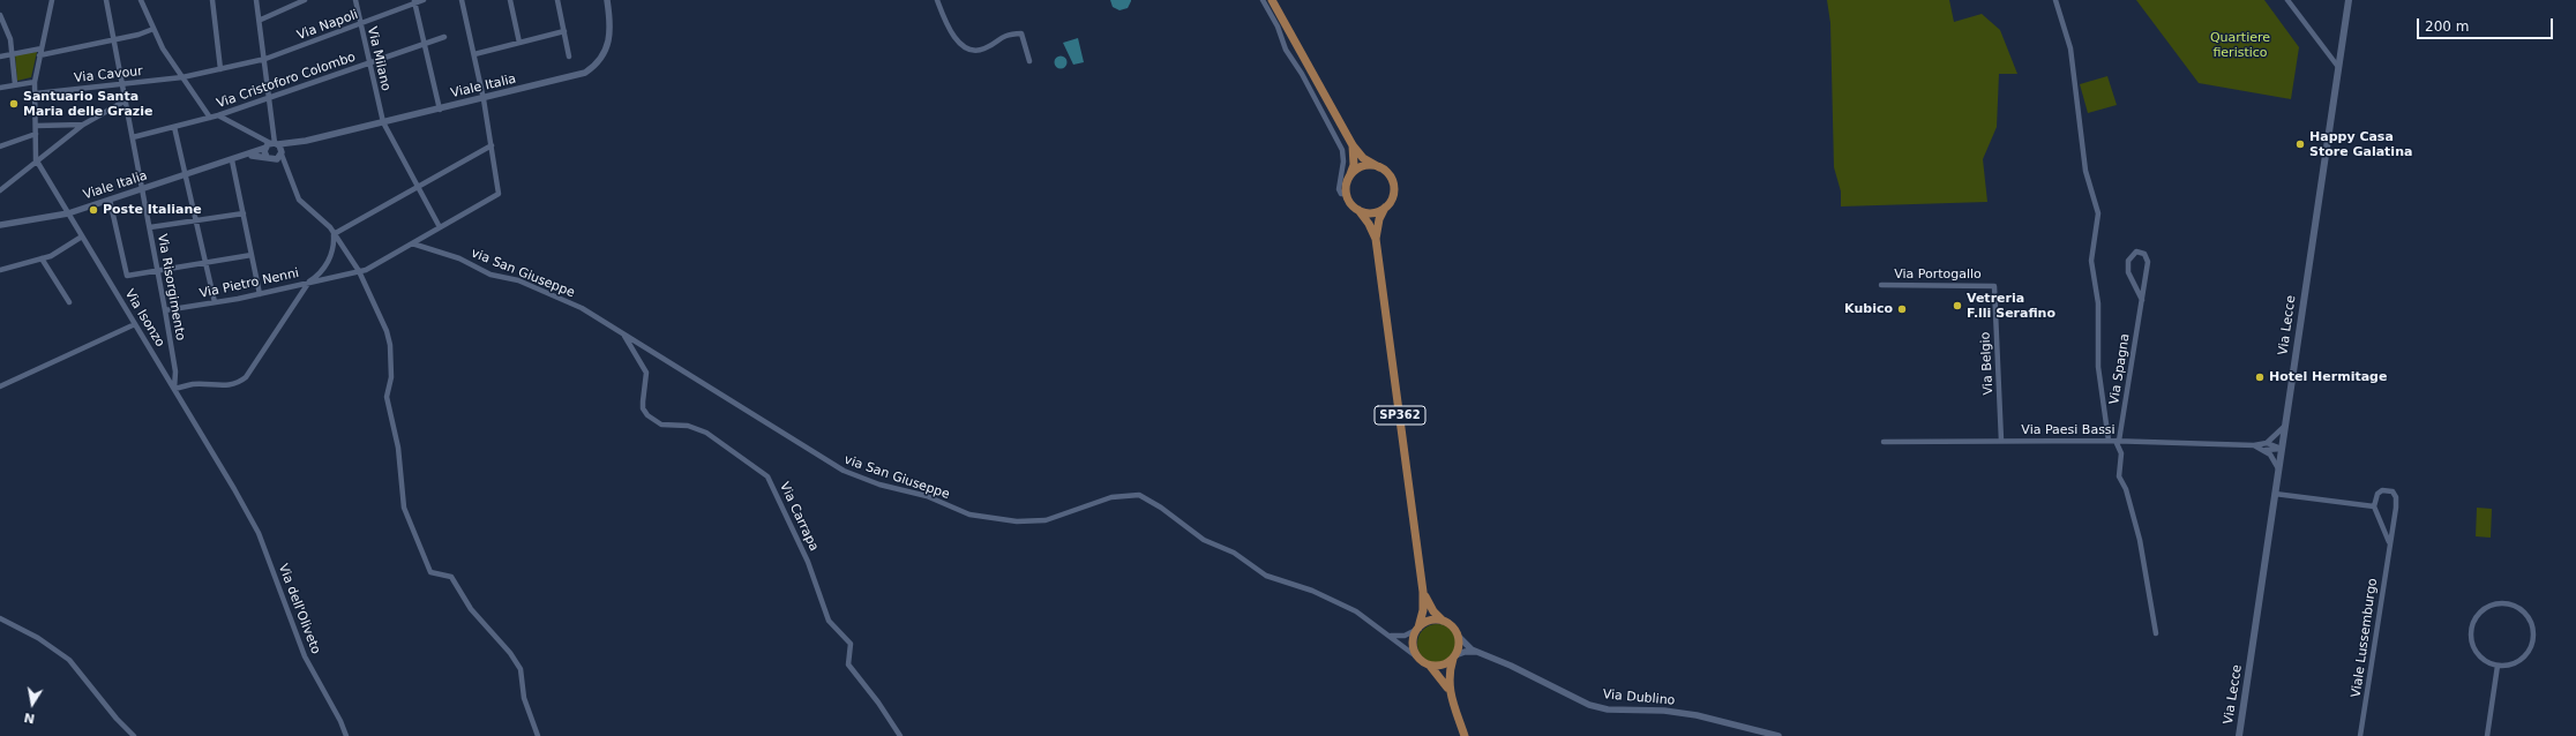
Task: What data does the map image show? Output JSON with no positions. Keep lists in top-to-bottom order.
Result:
{
  "streets": {
    "main road": ["Via Lecce", "SP362"],
    "street": [
      "Via Napoli",
      "Via Milano",
      "Via Cavour",
      "Via Cristoforo Colombo",
      "Viale Italia",
      "via San Giuseppe",
      "Via Portogallo",
      "Via Pietro Nenni",
      "Via Risorgimento",
      "Via Isonzo",
      "Via Belgio",
      "Via Spagna",
      "Via Paesi Bassi",
      "Via Carrapa",
      "Via dell'Oliveto",
      "Viale Lussemburgo",
      "Via Dublino"
    ]
  },
  "crossings": [
    ["Via Napoli", "Via Milano"],
    ["Via Napoli", "Via Cavour"],
    ["Via Milano", "Via Cristoforo Colombo"],
    ["Via Milano", "Viale Italia"],
    ["Via Milano", "Via Pietro Nenni"],
    ["Via Cavour", "Via Risorgimento"],
    ["Via Cristoforo Colombo", "Via Risorgimento"],
    ["Viale Italia", "Via Risorgimento"],
    ["Viale Italia", "Via Isonzo"],
    ["via San Giuseppe", "Via Pietro Nenni"],
    ["via San Giuseppe", "SP362"],
    ["via San Giuseppe", "Via Carrapa"],
    ["via San Giuseppe", "Via Dublino"],
    ["Via Portogallo", "Via Belgio"],
    ["Via Pietro Nenni", "Via Risorgimento"],
    ["Via Risorgimento", "Via Isonzo"],
    ["Via Isonzo", "Via dell'Oliveto"],
    ["Via Lecce", "Via Paesi Bassi"],
    ["Via Belgio", "Via Paesi Bassi"],
    ["Via Spagna", "Via Paesi Bassi"],
    ["SP362", "Via Dublino"]
  ],
  "parks": ["Quartiere fieristico"],
  "places": [
    "Santuario Santa Maria delle Grazie",
    "Happy Casa Store Galatina",
    "Poste Italiane",
    "Vetreria F.lli Serafino",
    "Kubico",
    "Hotel Hermitage"
  ],
  "scale_bar": "200 m",
  "north": "bottom"
}
